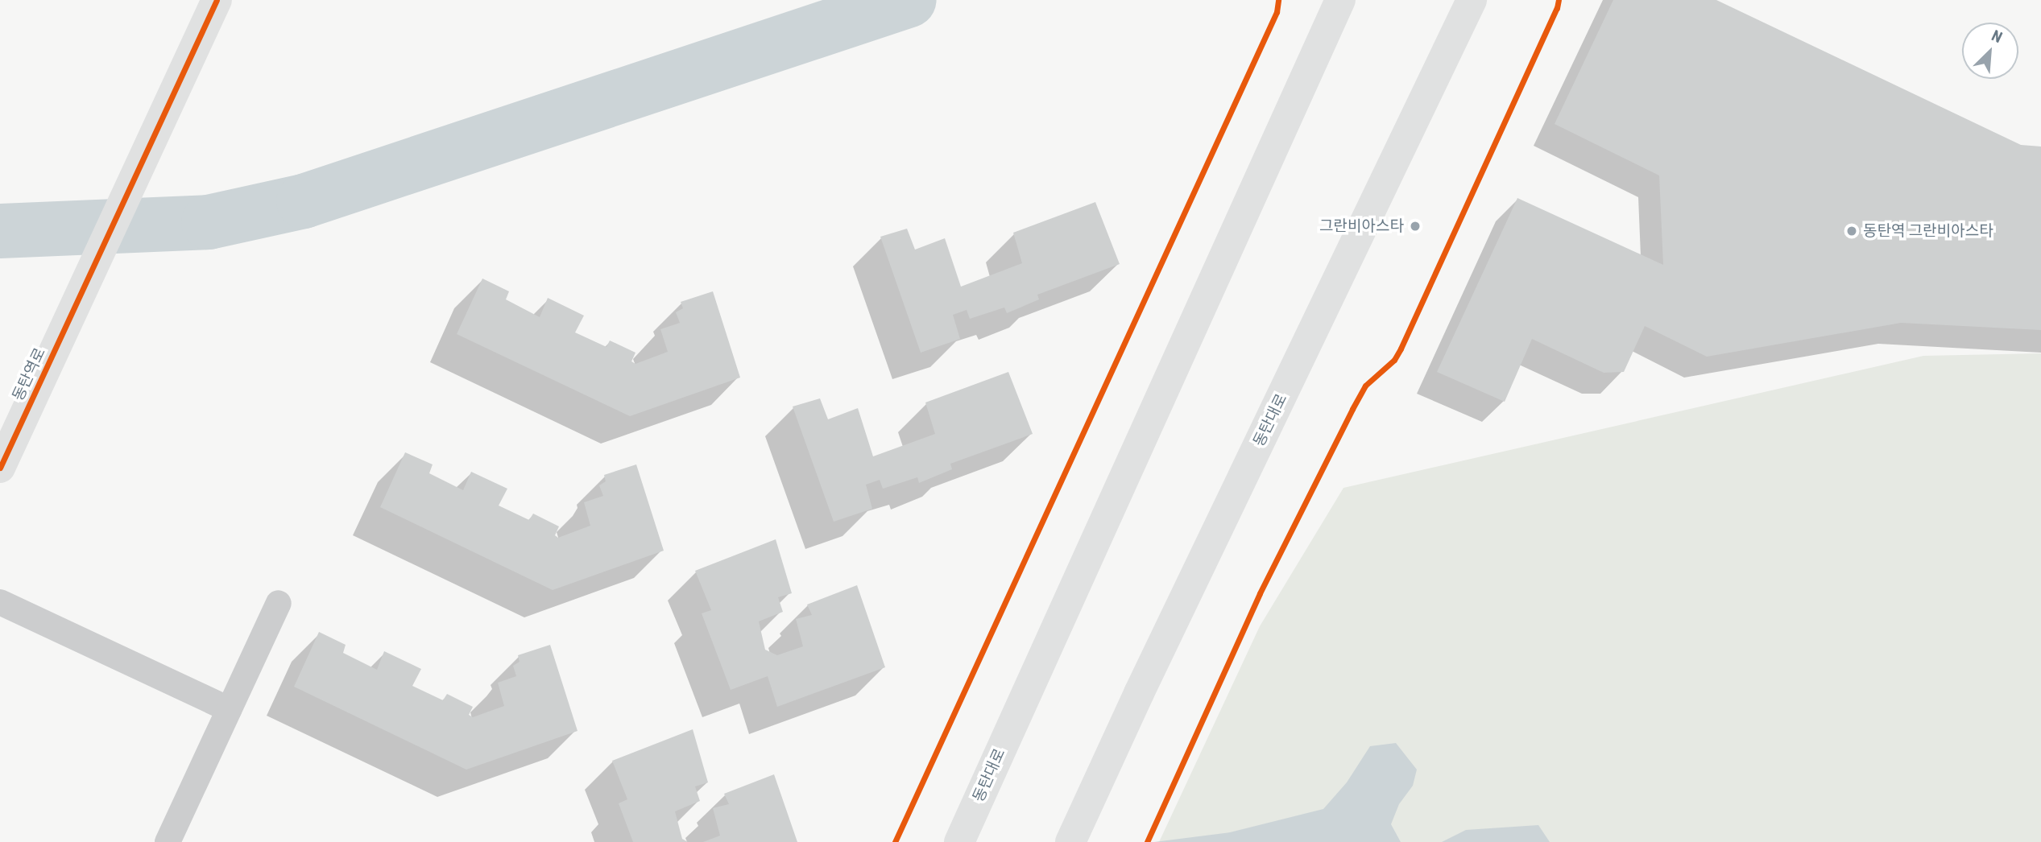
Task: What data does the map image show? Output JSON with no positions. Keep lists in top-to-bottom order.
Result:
{
  "streets": {
    "main road": ["동탄역로", "동탄대로"]
  },
  "places": ["그란비아스타", "동탄역 그란비아스타"],
  "north": "top right"
}
